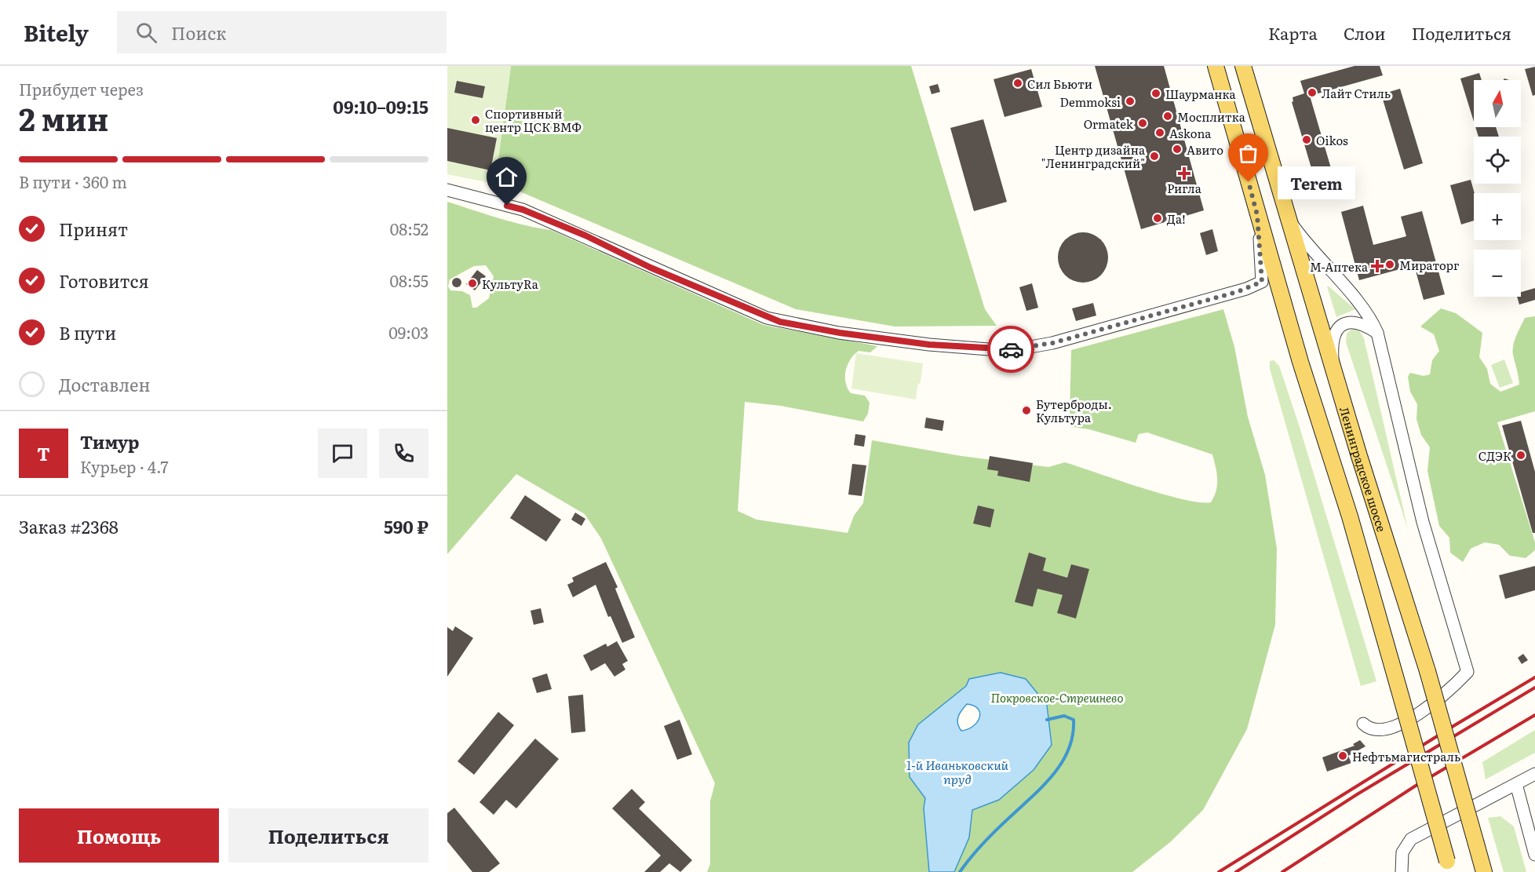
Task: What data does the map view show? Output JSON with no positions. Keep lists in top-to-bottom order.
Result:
{
  "streets": {
    "main road": ["Ленинградское шоссе"]
  },
  "water": ["1-й Иваньковский пруд"],
  "parks": ["Покровское-Стрешнево"],
  "places": {
    "other": [
      "Сил Бьюти",
      "Лайт Стиль",
      "Шаурманка",
      "Demmoksi",
      "Мосплитка",
      "Спортивный центр ЦСК ВМФ",
      "Ormatek",
      "Askona",
      "Oikos",
      "Авито",
      "Центр дизайна \"Ленинградский\"",
      "Terem",
      "Да!",
      "Мираторг",
      "КультуRа",
      "Бутерброды. Культура",
      "СДЭК",
      "Нефтьмагистраль"
    ],
    "health": ["Ригла", "М-Аптека"]
  },
  "north": "top",
  "page": {
    "header": "Bitely",
    "search": "Поиск",
    "nav": ["Карта", "Слои", "Поделиться"],
    "heading": ["2 мин", "Прибудет через", "09:10–09:15"],
    "panel": [
      "Тимур",
      "Курьер · 4.7",
      "Заказ #2368",
      "590 ₽"
    ],
    "map_buttons": ["+", "−"],
    "bar": "В пути · 360 m",
    "bubble": "Terem",
    "list": [
      ["Принят", "08:52"],
      ["Готовится", "08:55"],
      ["В пути", "09:03"],
      "Доставлен"
    ],
    "round": "Т",
    "buttons": ["Помощь", "Поделиться"]
  }
}
